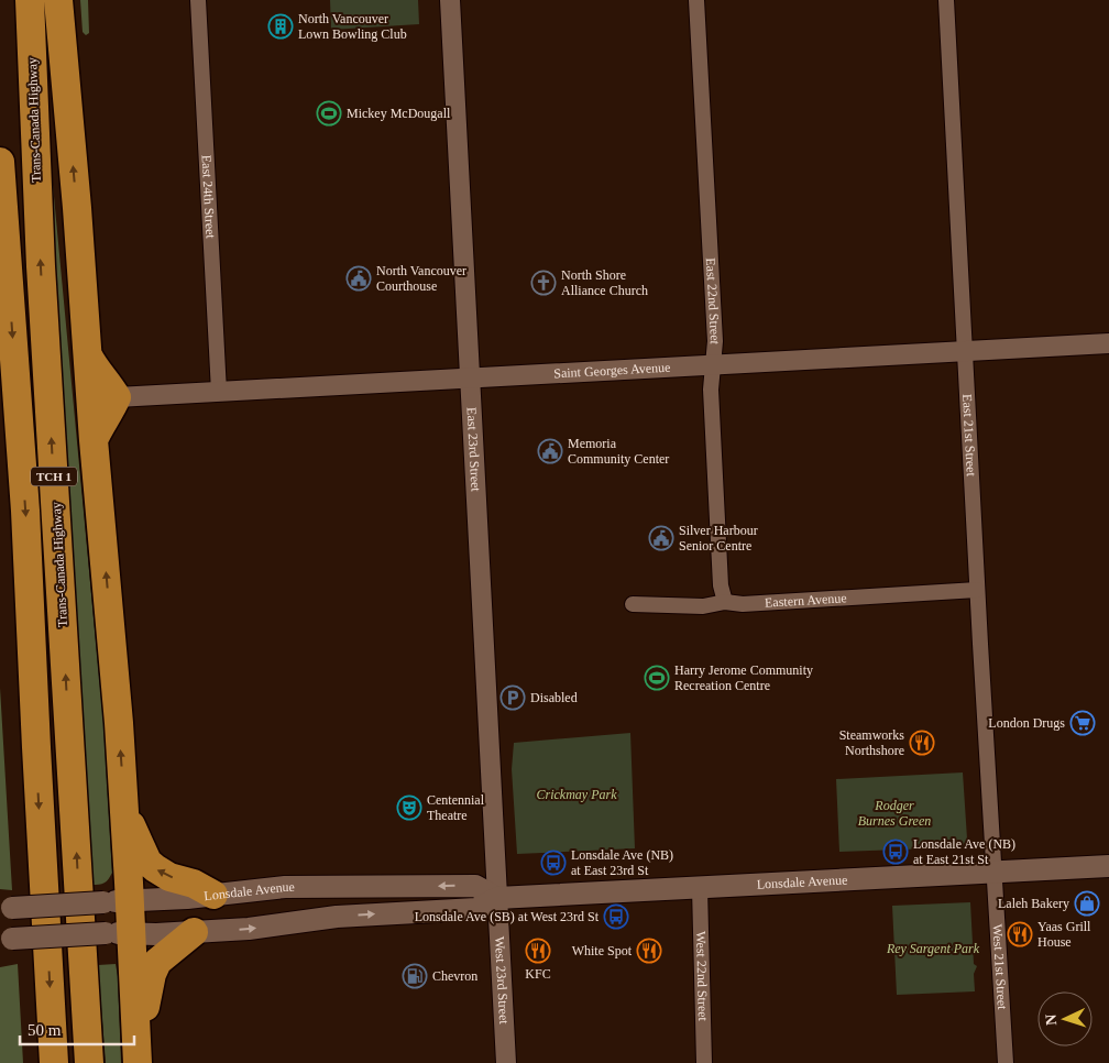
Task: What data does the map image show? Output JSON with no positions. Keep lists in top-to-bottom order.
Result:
{
  "streets": {
    "highway": ["Trans-Canada Highway", "TCH 1"],
    "main road": ["Lonsdale Avenue"],
    "street": [
      "East 24th Street",
      "East 22nd Street",
      "Saint Georges Avenue",
      "East 21st Street",
      "East 23rd Street",
      "Eastern Avenue",
      "West 21st Street",
      "West 22nd Street",
      "West 23rd Street"
    ]
  },
  "crossings": [
    ["East 24th Street", "Saint Georges Avenue"],
    ["East 22nd Street", "Saint Georges Avenue"],
    ["East 22nd Street", "Eastern Avenue"],
    ["Saint Georges Avenue", "East 21st Street"],
    ["Saint Georges Avenue", "East 23rd Street"],
    ["East 21st Street", "Eastern Avenue"],
    ["East 21st Street", "Lonsdale Avenue"],
    ["East 21st Street", "West 21st Street"],
    ["East 23rd Street", "Lonsdale Avenue"],
    ["East 23rd Street", "West 23rd Street"],
    ["Lonsdale Avenue", "West 21st Street"],
    ["Lonsdale Avenue", "West 22nd Street"],
    ["Lonsdale Avenue", "West 23rd Street"]
  ],
  "parks": ["Crickmay Park", "Rodger Burnes Green", "Rey Sargent Park"],
  "places": {
    "building": ["North Vancouver Lown Bowling Club"],
    "sports": ["Mickey McDougall", "Harry Jerome Community Recreation Centre"],
    "public building": ["North Vancouver Courthouse", "Memoria Community Center", "Silver Harbour Senior Centre"],
    "church": ["North Shore Alliance Church"],
    "parking": ["Disabled"],
    "supermarket": ["London Drugs"],
    "restaurant": [
      "Steamworks Northshore",
      "Yaas Grill House",
      "KFC",
      "White Spot"
    ],
    "theatre": ["Centennial Theatre"],
    "bus stop": ["Lonsdale Ave (NB) at East 21st St", "Lonsdale Ave (NB) at East 23rd St", "Lonsdale Ave (SB) at West 23rd St"],
    "shop": ["Laleh Bakery"],
    "fuel station": ["Chevron"]
  },
  "scale_bar": "50 m",
  "north": "left"
}
